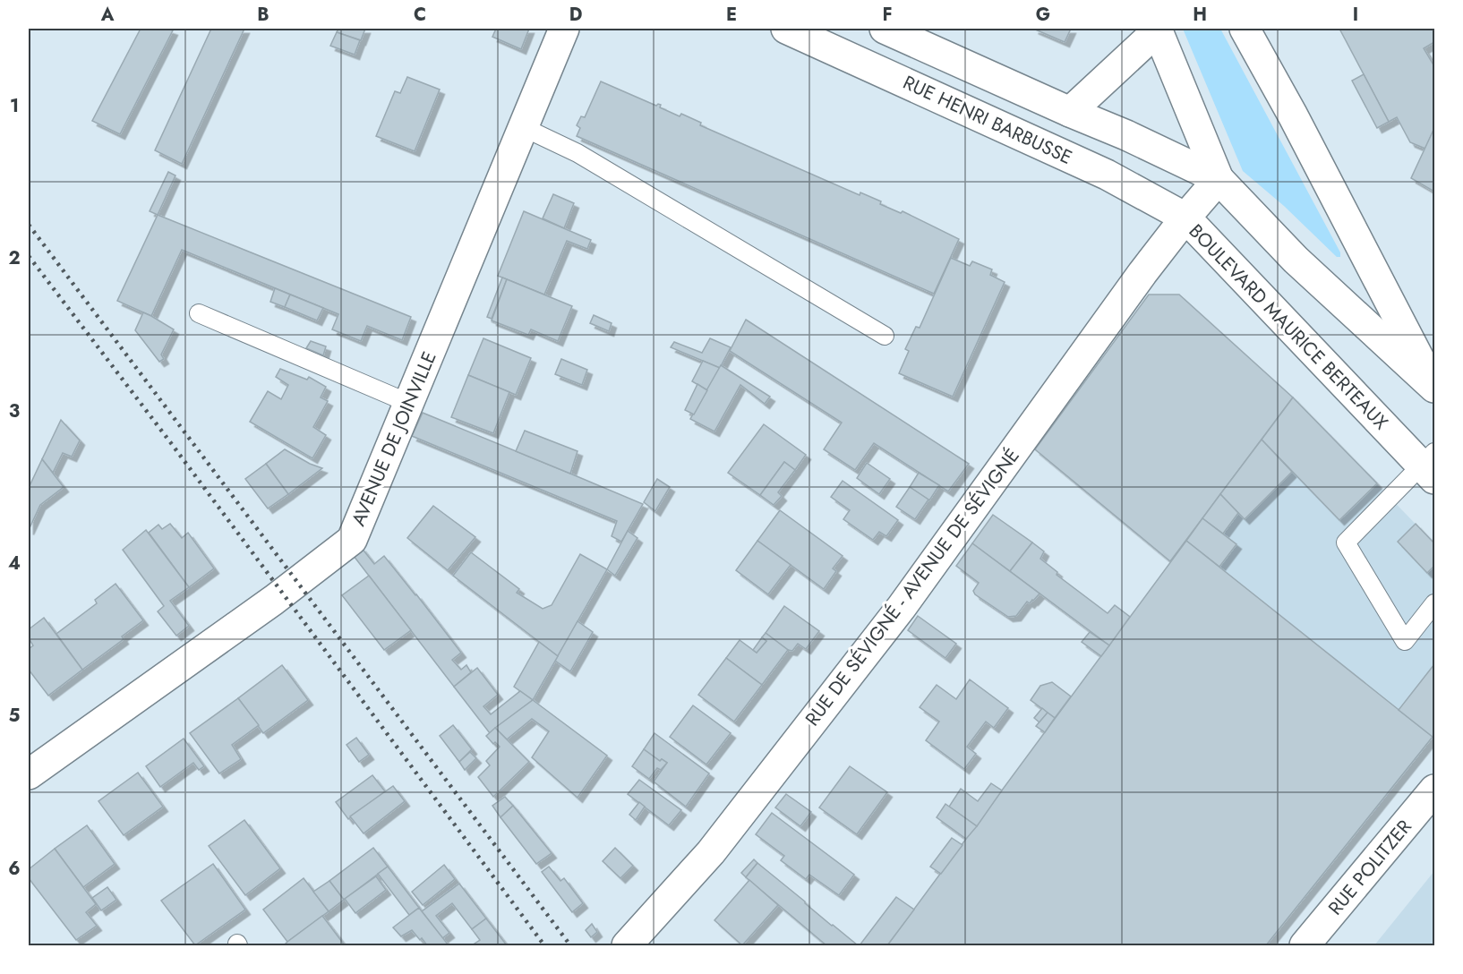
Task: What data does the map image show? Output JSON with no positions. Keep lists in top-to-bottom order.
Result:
{
  "streets": {
    "main road": [
      "RUE HENRI BARBUSSE",
      "BOULEVARD MAURICE BERTEAUX",
      "AVENUE DE JOINVILLE",
      "RUE DE SÉVIGNÉ - AVENUE DE SÉVIGNÉ",
      "RUE POLITZER"
    ]
  },
  "crossings": [
    ["RUE HENRI BARBUSSE", "BOULEVARD MAURICE BERTEAUX"],
    ["RUE HENRI BARBUSSE", "RUE DE SÉVIGNÉ - AVENUE DE SÉVIGNÉ"],
    ["BOULEVARD MAURICE BERTEAUX", "RUE DE SÉVIGNÉ - AVENUE DE SÉVIGNÉ"]
  ],
  "grid": {
    "columns": [
      "A",
      "B",
      "C",
      "D",
      "E",
      "F",
      "G",
      "H",
      "I"
    ],
    "rows": [
      "1",
      "2",
      "3",
      "4",
      "5",
      "6"
    ]
  }
}
